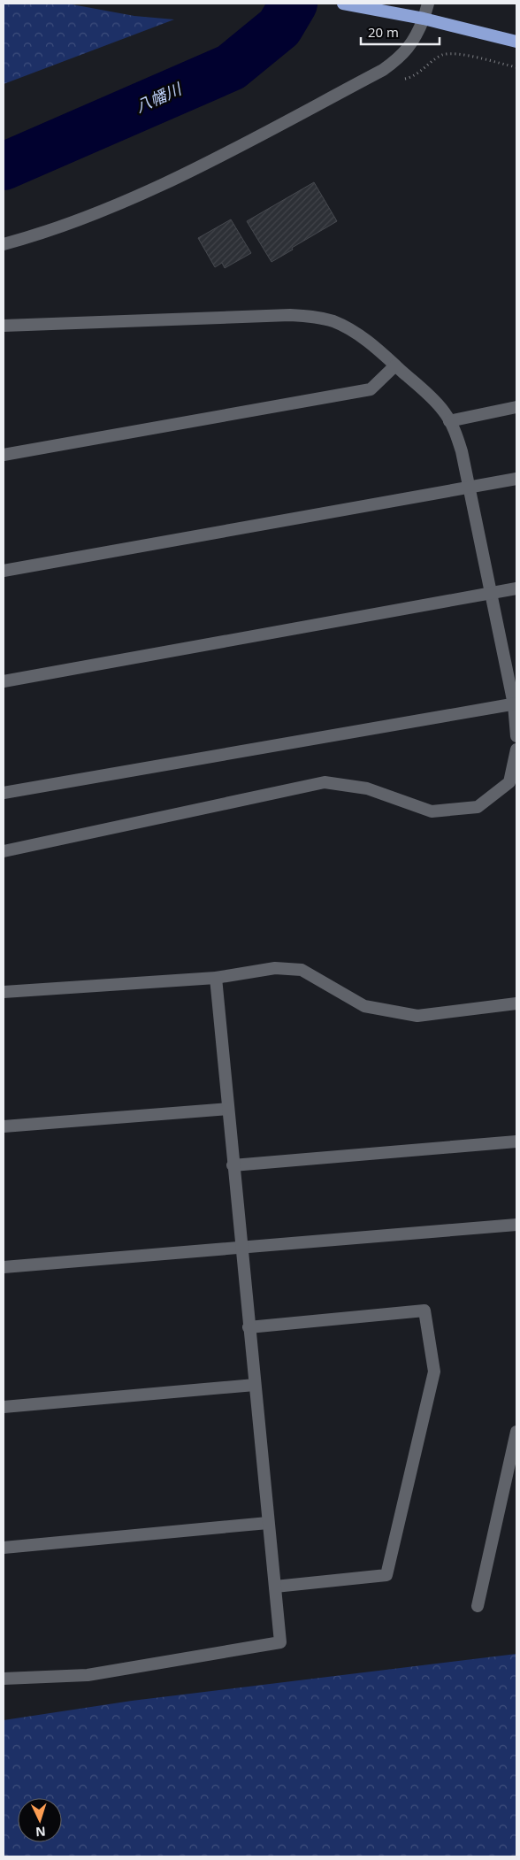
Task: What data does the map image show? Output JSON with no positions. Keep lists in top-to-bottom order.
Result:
{
  "water": ["八幡川"],
  "scale_bar": "20 m",
  "north": "bottom"
}
